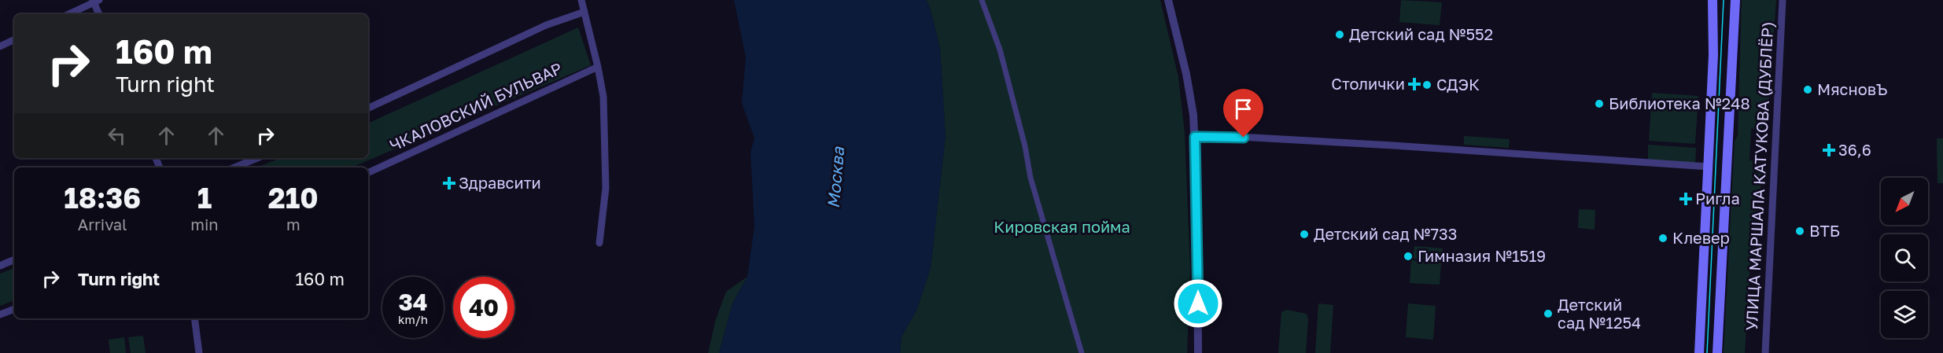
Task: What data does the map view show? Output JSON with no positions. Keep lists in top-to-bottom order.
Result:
{
  "streets": {
    "street": ["ЧКАЛОВСКИЙ БУЛЬВАР", "УЛИЦА МАРШАЛА КАТУКОВА (ДУБЛЁР)"]
  },
  "water": ["Москва"],
  "parks": ["Кировская пойма"],
  "places": {
    "other": [
      "Детский сад №552",
      "СДЭК",
      "МясновЪ",
      "Библиотека №248",
      "ВТБ",
      "Детский сад №733",
      "Клевер",
      "Гимназия №1519",
      "Детский сад №1254"
    ],
    "health": [
      "Столички",
      "36,6",
      "Здравсити",
      "Ригла"
    ]
  },
  "north": "bottom left",
  "page": {
    "turn": ["160 m", "Turn right"],
    "eta": [
      "18:36",
      "Arrival",
      "1",
      "min",
      "210",
      "m"
    ],
    "list": [
      {
        "name": "Turn right",
        "value": "160 m"
      }
    ],
    "speed": "34 km/h",
    "limit": "40"
  }
}
